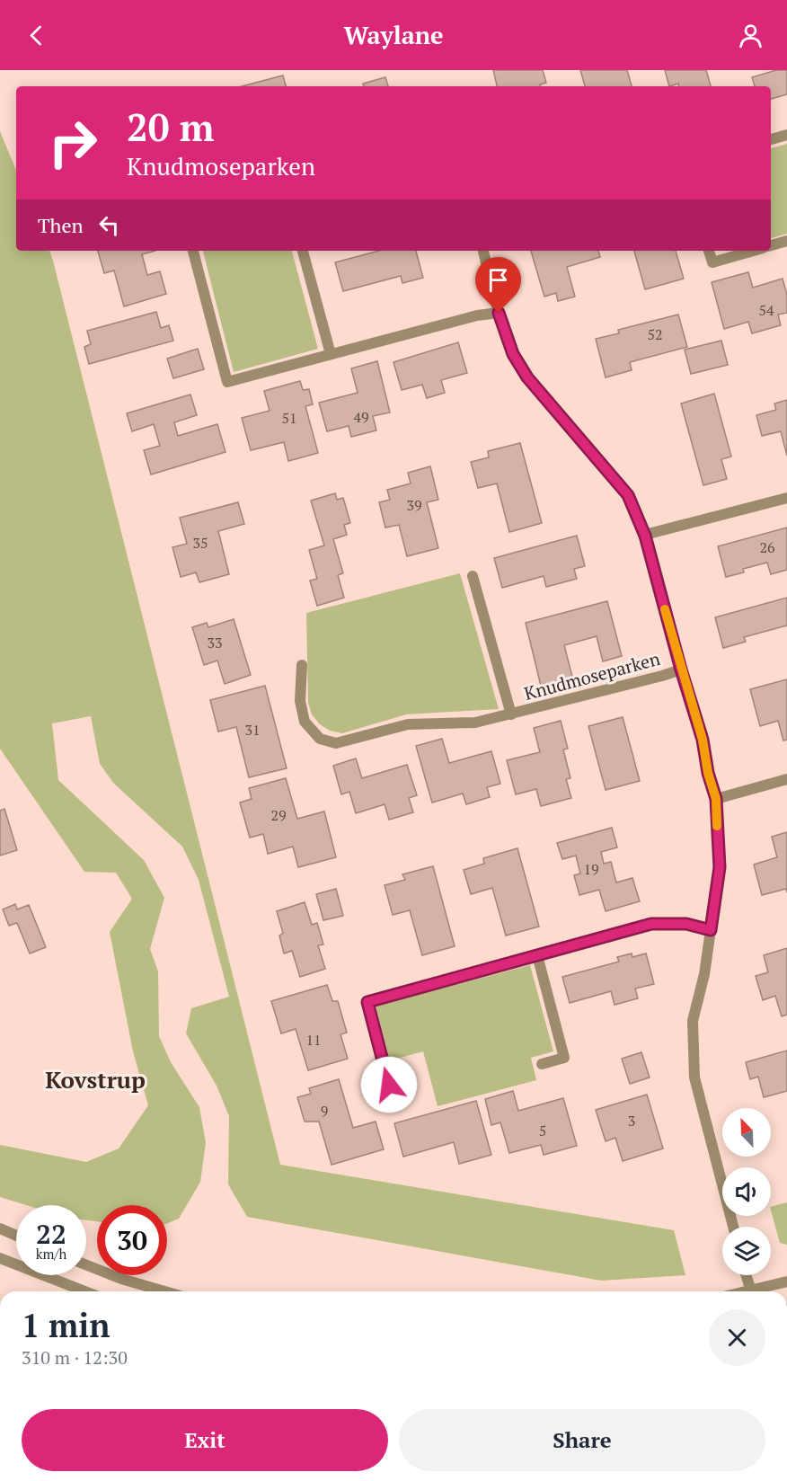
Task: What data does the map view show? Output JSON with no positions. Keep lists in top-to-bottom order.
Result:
{
  "streets": {
    "street": ["Knudmoseparken"]
  },
  "districts": ["Kovstrup"],
  "house_numbers": [
    "54",
    "52",
    "49",
    "51",
    "39",
    "35",
    "26",
    "33",
    "31",
    "29",
    "19",
    "11",
    "9",
    "3",
    "5"
  ],
  "north": "top left",
  "page": {
    "header": "Waylane",
    "turn": ["20 m", "Knudmoseparken"],
    "then": "Then",
    "speed": "22 km/h",
    "limit": "30",
    "heading": ["1 min", "310 m · 12:30"],
    "buttons": ["Exit", "Share"]
  }
}
